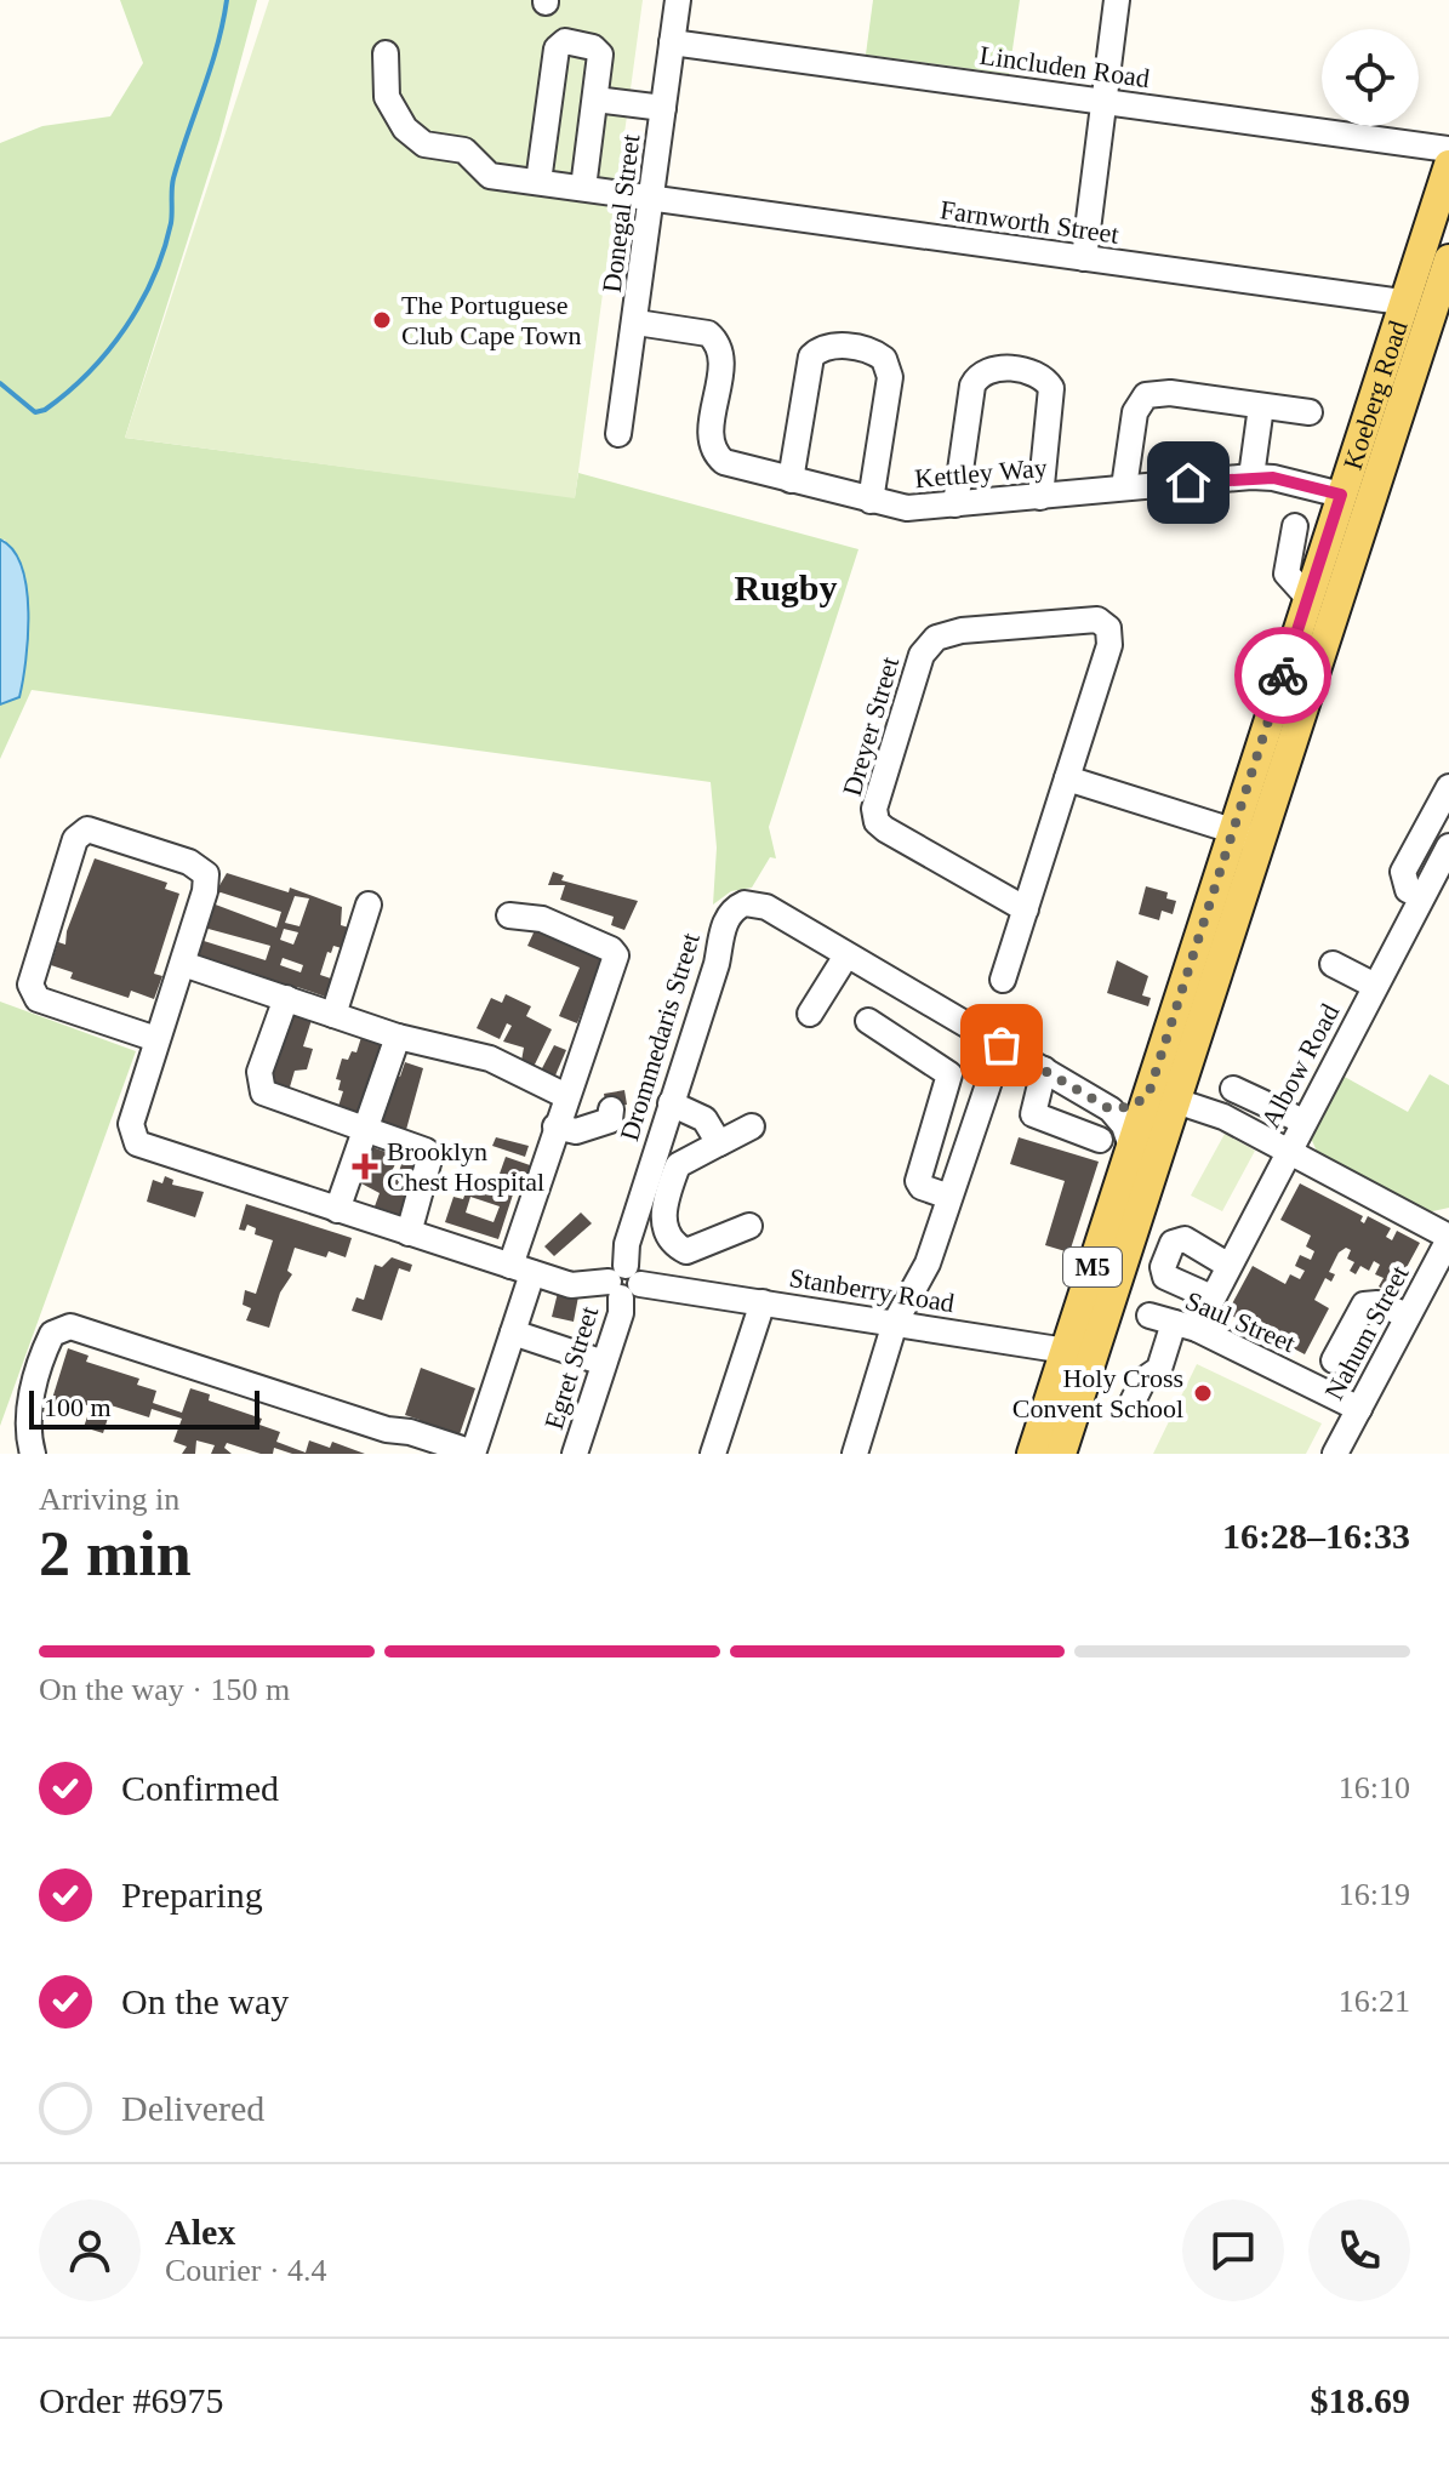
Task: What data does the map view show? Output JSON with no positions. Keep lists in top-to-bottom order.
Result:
{
  "streets": {
    "main road": ["Koeberg Road", "M5"],
    "street": [
      "Lincluden Road",
      "Donegal Street",
      "Farnworth Street",
      "Kettley Way",
      "Dreyer Street",
      "Drommedaris Street",
      "Albow Road",
      "Stanberry Road",
      "Saul Street",
      "Nahum Street",
      "Egret Street"
    ]
  },
  "crossings": [
    ["Lincluden Road", "Donegal Street"],
    ["Donegal Street", "Farnworth Street"],
    ["Donegal Street", "Kettley Way"],
    ["Farnworth Street", "Koeberg Road"],
    ["Koeberg Road", "Kettley Way"],
    ["Koeberg Road", "Stanberry Road"],
    ["Drommedaris Street", "Stanberry Road"],
    ["Drommedaris Street", "Egret Street"],
    ["Albow Road", "Nahum Street"],
    ["Stanberry Road", "Egret Street"],
    ["Saul Street", "Nahum Street"]
  ],
  "districts": ["Rugby"],
  "places": {
    "other": ["The Portuguese Club Cape Town", "Holy Cross Convent School"],
    "health": ["Brooklyn Chest Hospital"]
  },
  "scale_bar": "100 m",
  "page": {
    "scale": "100 m",
    "heading": ["2 min", "Arriving in", "16:28–16:33"],
    "panel": [
      "Alex",
      "Courier · 4.4",
      "Order #6975",
      "$18.69"
    ],
    "bar": "On the way · 150 m",
    "list": [
      ["Confirmed", "16:10"],
      ["Preparing", "16:19"],
      ["On the way", "16:21"],
      "Delivered"
    ]
  }
}
